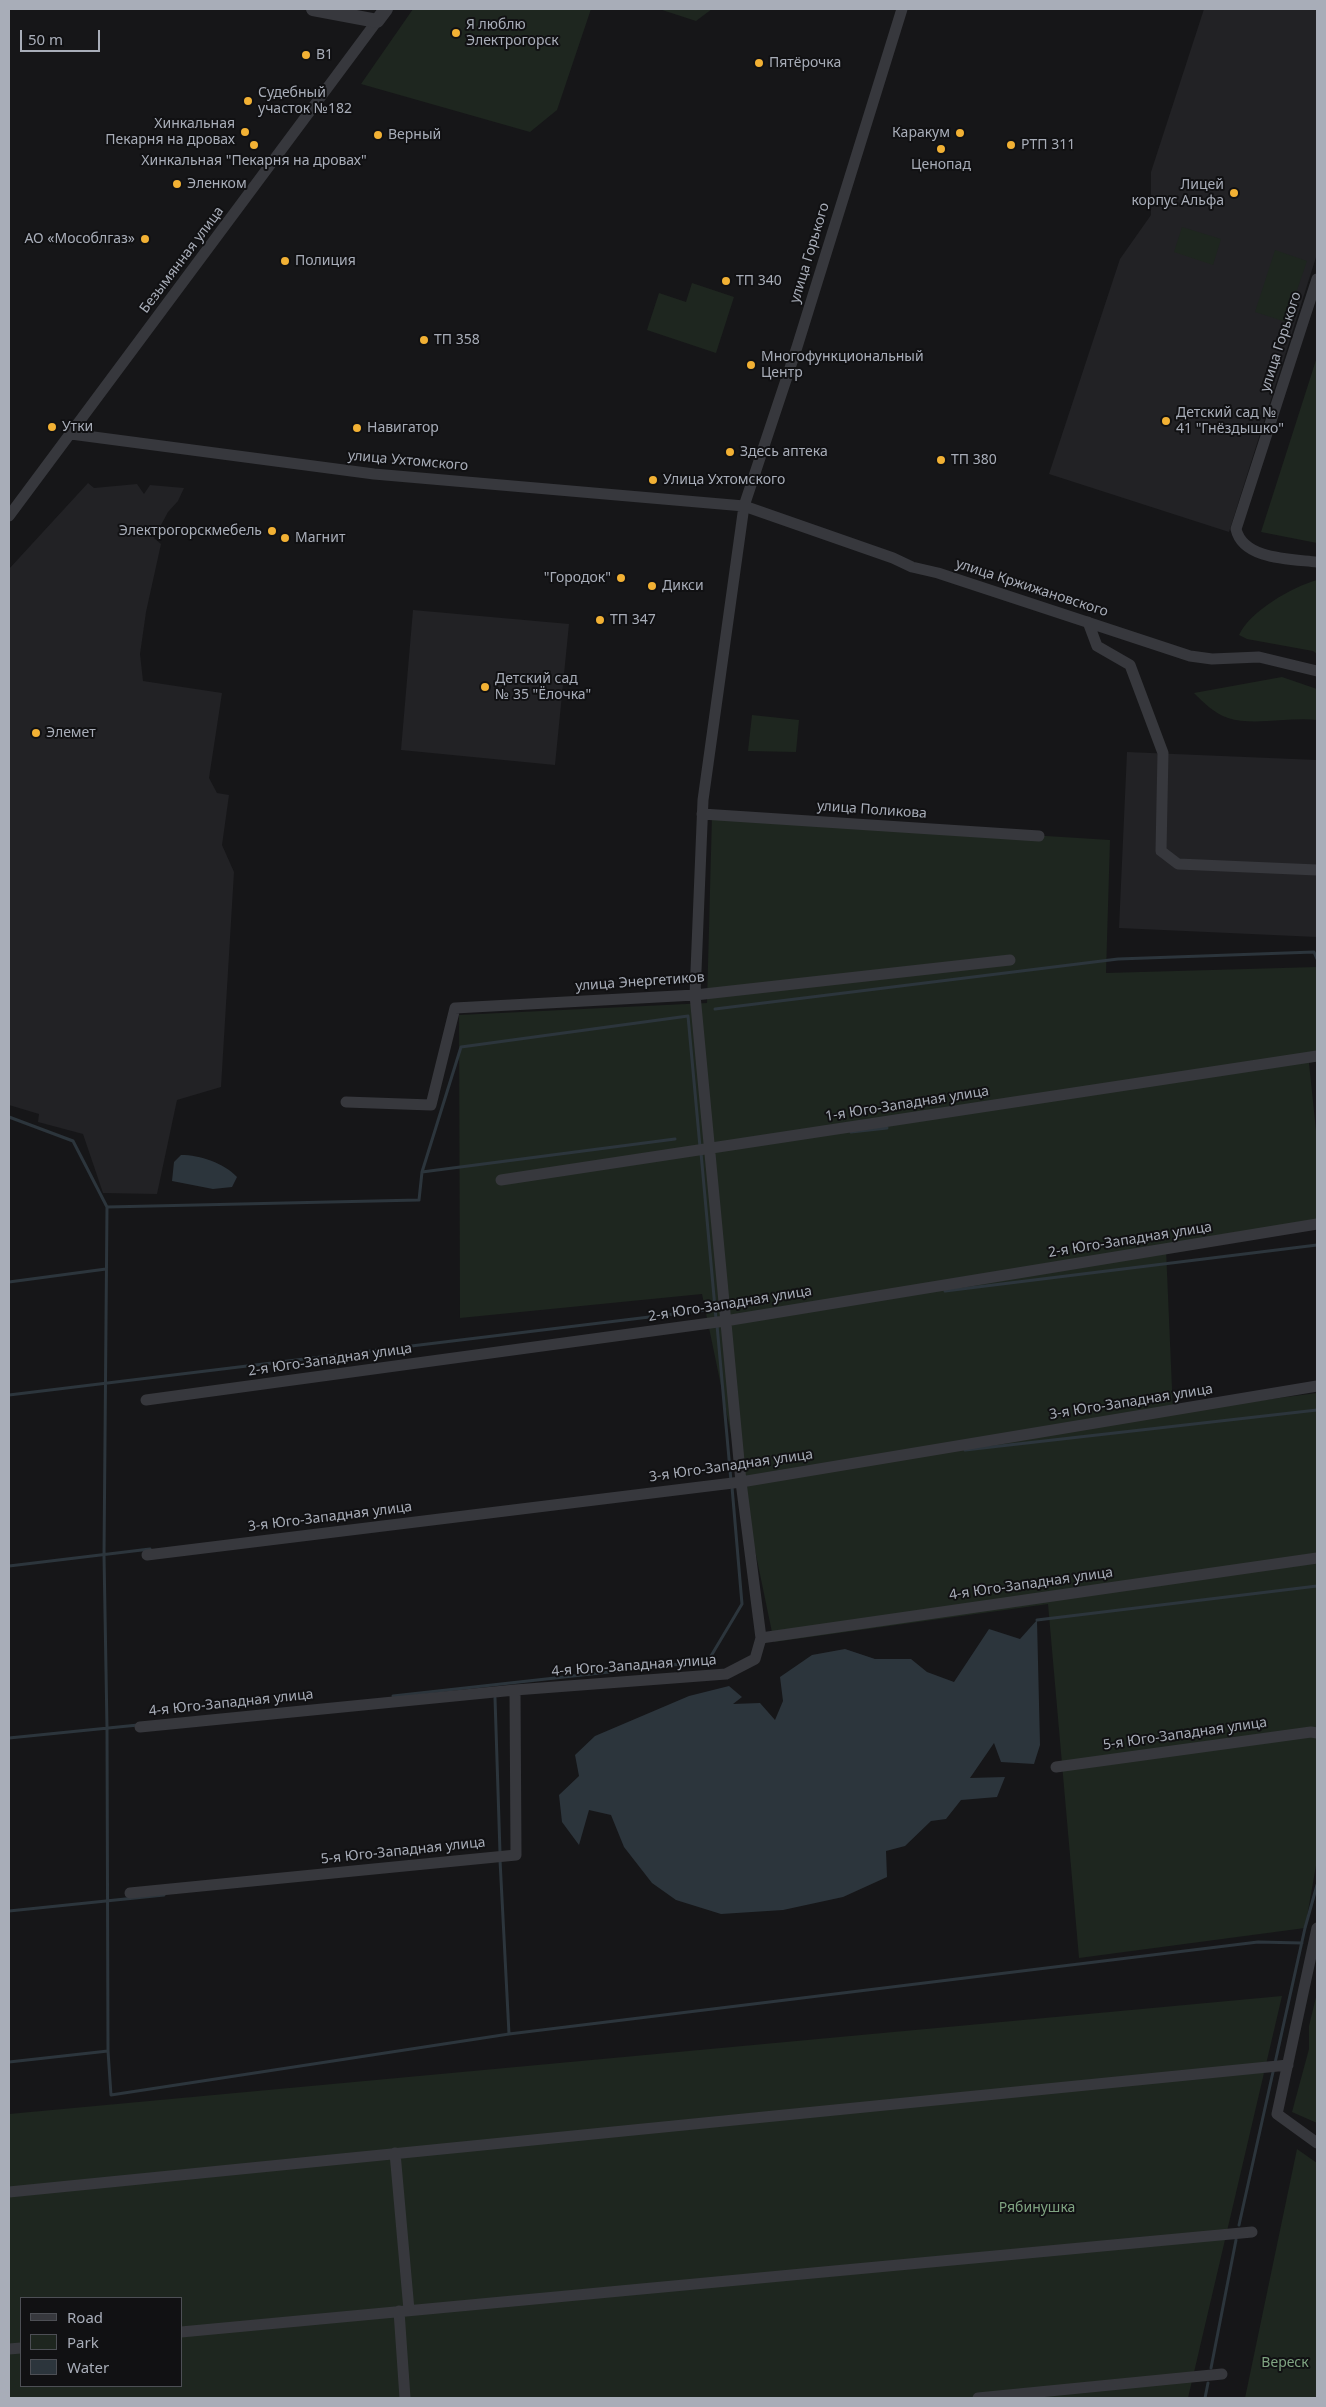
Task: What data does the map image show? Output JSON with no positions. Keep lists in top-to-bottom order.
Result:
{
  "streets": {
    "street": [
      "улица Горького",
      "Безымянная улица",
      "улица Ухтомского",
      "улица Кржижановского",
      "улица Поликова",
      "улица Энергетиков",
      "1-я Юго-Западная улица",
      "2-я Юго-Западная улица",
      "3-я Юго-Западная улица",
      "4-я Юго-Западная улица",
      "5-я Юго-Западная улица"
    ]
  },
  "crossings": [
    ["улица Горького", "улица Ухтомского"],
    ["улица Горького", "улица Кржижановского"],
    ["улица Горького", "улица Поликова"],
    ["улица Горького", "улица Энергетиков"],
    ["улица Горького", "1-я Юго-Западная улица"],
    ["улица Горького", "2-я Юго-Западная улица"],
    ["улица Горького", "3-я Юго-Западная улица"],
    ["улица Горького", "4-я Юго-Западная улица"],
    ["Безымянная улица", "улица Ухтомского"],
    ["улица Ухтомского", "улица Кржижановского"],
    ["4-я Юго-Западная улица", "5-я Юго-Западная улица"]
  ],
  "parks": ["Рябинушка", "Вереск"],
  "places": [
    "Я люблю Электрогорск",
    "B1",
    "Пятёрочка",
    "Судебный участок №182",
    "Хинкальная Пекарня на дровах",
    "Каракум",
    "Верный",
    "Хинкальная \"Пекарня на дровах\"",
    "РТП 311",
    "Ценопад",
    "Эленком",
    "Лицей корпус Альфа",
    "АО «Мособлгаз»",
    "Полиция",
    "ТП 340",
    "ТП 358",
    "Многофункциональный Центр",
    "Детский сад № 41 \"Гнёздышко\"",
    "Утки",
    "Навигатор",
    "Здесь аптека",
    "ТП 380",
    "Улица Ухтомского",
    "Электрогорскмебель",
    "Магнит",
    "\"Городок\"",
    "Дикси",
    "ТП 347",
    "Детский сад № 35 \"Ёлочка\"",
    "Элемет"
  ],
  "legend": ["Road", "Park", "Water"],
  "scale_bar": "50 m"
}
